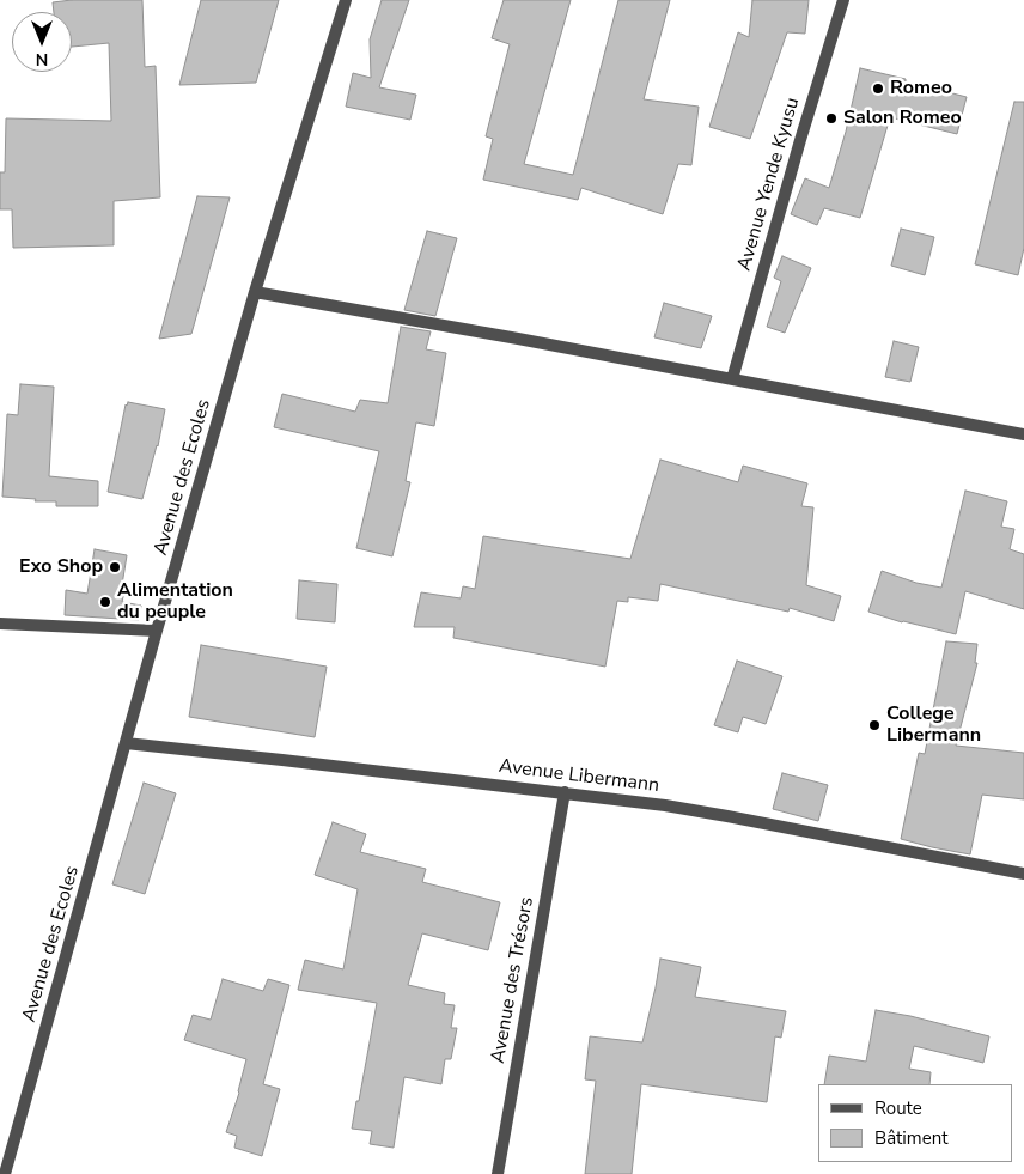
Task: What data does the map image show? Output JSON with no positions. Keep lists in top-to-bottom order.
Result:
{
  "streets": {
    "street": [
      "Avenue Yende Kyusu",
      "Avenue des Ecoles",
      "Avenue Libermann",
      "Avenue des Trésors"
    ]
  },
  "crossings": [
    ["Avenue des Ecoles", "Avenue Libermann"],
    ["Avenue Libermann", "Avenue des Trésors"]
  ],
  "places": [
    "Romeo",
    "Salon Romeo",
    "Exo Shop",
    "Alimentation du peuple",
    "College Libermann"
  ],
  "legend": ["Route", "Bâtiment"],
  "north": "bottom"
}
